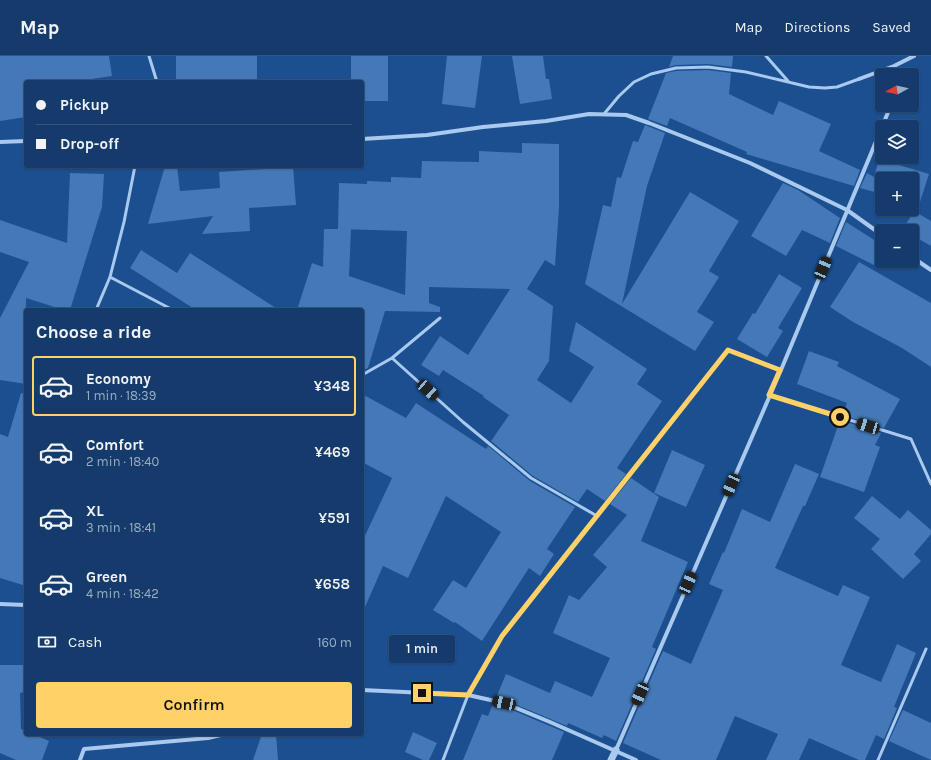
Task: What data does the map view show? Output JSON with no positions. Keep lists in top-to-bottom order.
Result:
{
  "north": "left",
  "page": {
    "header": "Map",
    "nav": ["Map", "Directions", "Saved"],
    "map_buttons": ["+", "−"],
    "banner": ["Pickup", "Drop-off"],
    "heading": "Choose a ride",
    "list": [
      {
        "name": "Economy",
        "note": "1 min · 18:39",
        "value": "¥348"
      },
      {
        "name": "Comfort",
        "note": "2 min · 18:40",
        "value": "¥469"
      },
      {
        "name": "XL",
        "note": "3 min · 18:41",
        "value": "¥591"
      },
      {
        "name": "Green",
        "note": "4 min · 18:42",
        "value": "¥658"
      }
    ],
    "pay": ["Cash", "160 m"],
    "bubble": "1 min",
    "buttons": "Confirm"
  }
}
